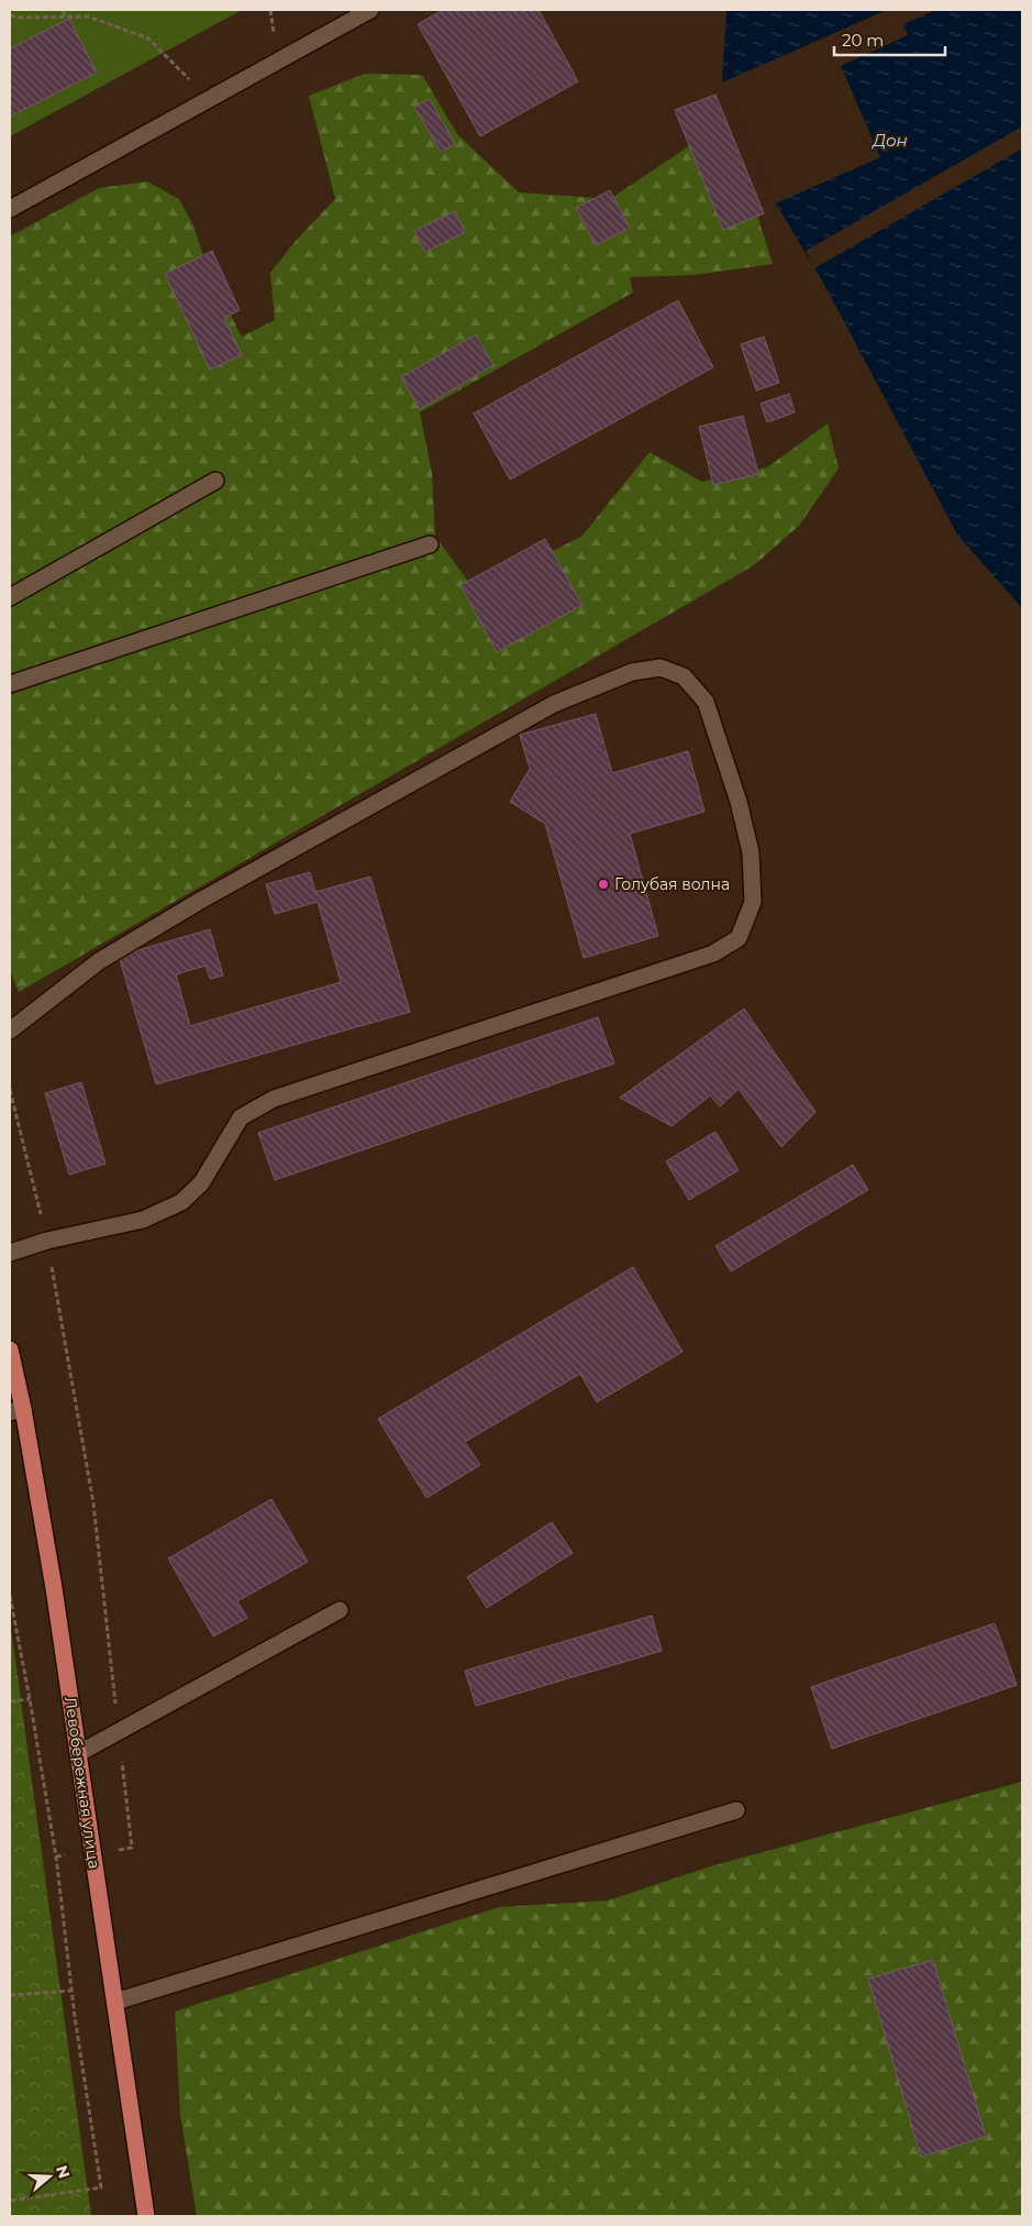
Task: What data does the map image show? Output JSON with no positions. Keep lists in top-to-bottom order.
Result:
{
  "streets": {
    "main road": ["Левобережная улица"]
  },
  "water": ["Дон"],
  "places": ["Голубая волна"],
  "scale_bar": "20 m",
  "north": "right"
}
